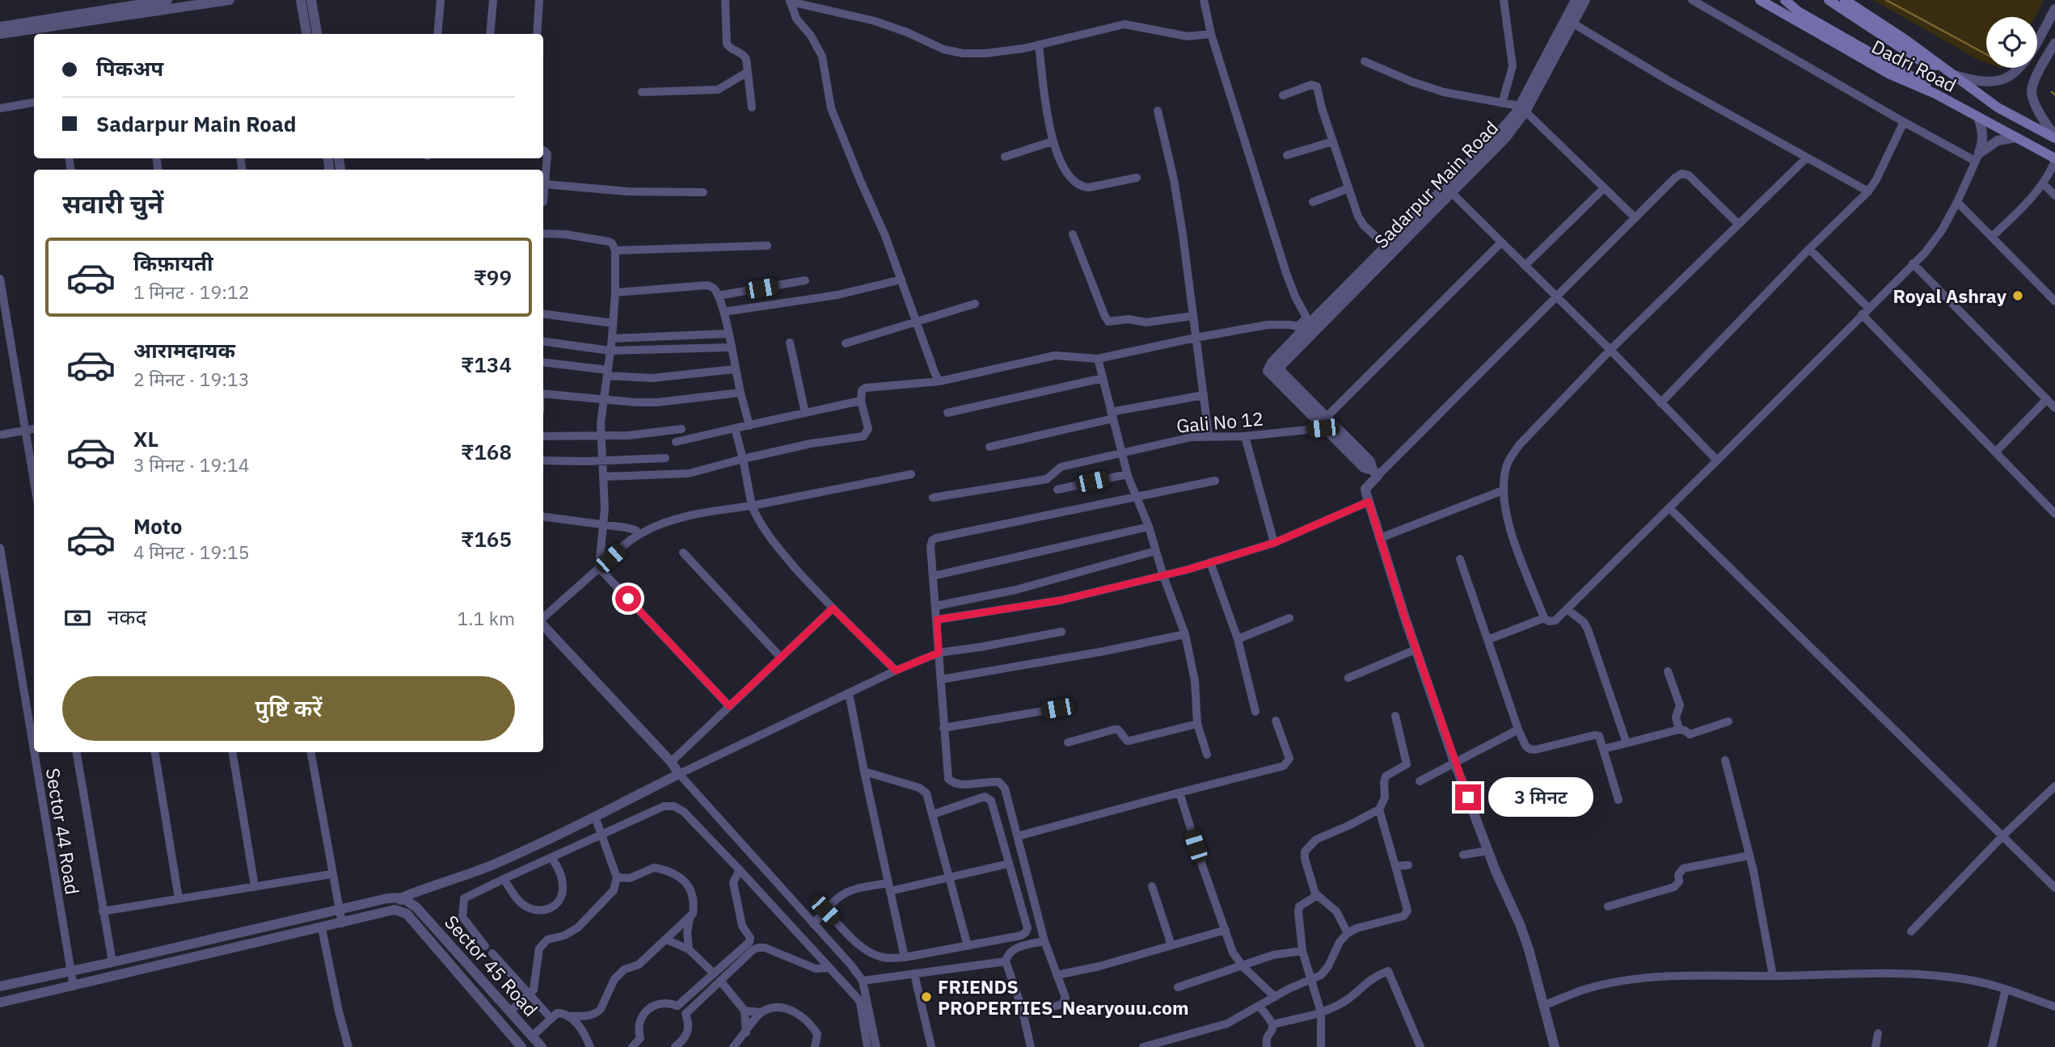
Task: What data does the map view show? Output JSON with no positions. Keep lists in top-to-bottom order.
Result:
{
  "streets": {
    "main road": ["Dadri Road"],
    "street": [
      "Sadarpur Main Road",
      "Gali No 12",
      "Sector 44 Road",
      "Sector 45 Road"
    ]
  },
  "crossings": [
    ["Sadarpur Main Road", "Gali No 12"]
  ],
  "places": ["Royal Ashray", "FRIENDS PROPERTIES_Nearyouu.com"],
  "page": {
    "banner": ["पिकअप", "Sadarpur Main Road"],
    "heading": "सवारी चुनें",
    "list": [
      {
        "name": "किफ़ायती",
        "note": "1 मिनट · 19:12",
        "value": "₹99"
      },
      {
        "name": "आरामदायक",
        "note": "2 मिनट · 19:13",
        "value": "₹134"
      },
      {
        "name": "XL",
        "note": "3 मिनट · 19:14",
        "value": "₹168"
      },
      {
        "name": "Moto",
        "note": "4 मिनट · 19:15",
        "value": "₹165"
      }
    ],
    "pay": ["नकद", "1.1 km"],
    "buttons": "पुष्टि करें",
    "bubble": "3 मिनट"
  }
}
